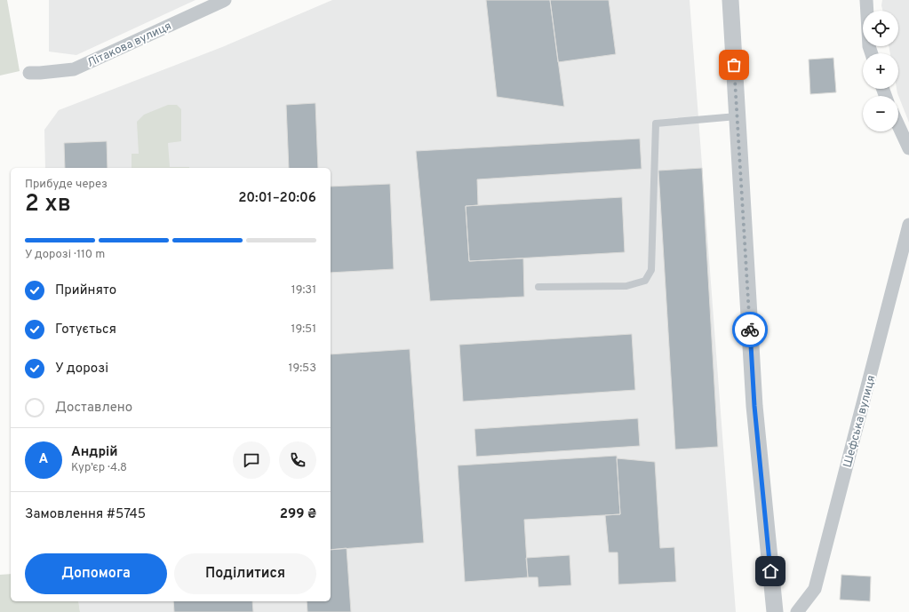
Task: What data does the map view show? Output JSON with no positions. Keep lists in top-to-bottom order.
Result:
{
  "streets": {
    "street": ["Літакова вулиця", "Шефська вулиця"]
  },
  "page": {
    "map_buttons": ["+", "−"],
    "heading": ["2 хв", "Прибуде через", "20:01–20:06"],
    "panel": [
      "Андрій",
      "Кур’єр · 4.8",
      "Замовлення #5745",
      "299 ₴"
    ],
    "bar": "У дорозі · 110 m",
    "list": [
      ["Прийнято", "19:31"],
      ["Готується", "19:51"],
      ["У дорозі", "19:53"],
      "Доставлено"
    ],
    "round": "А",
    "buttons": ["Допомога", "Поділитися"]
  }
}
